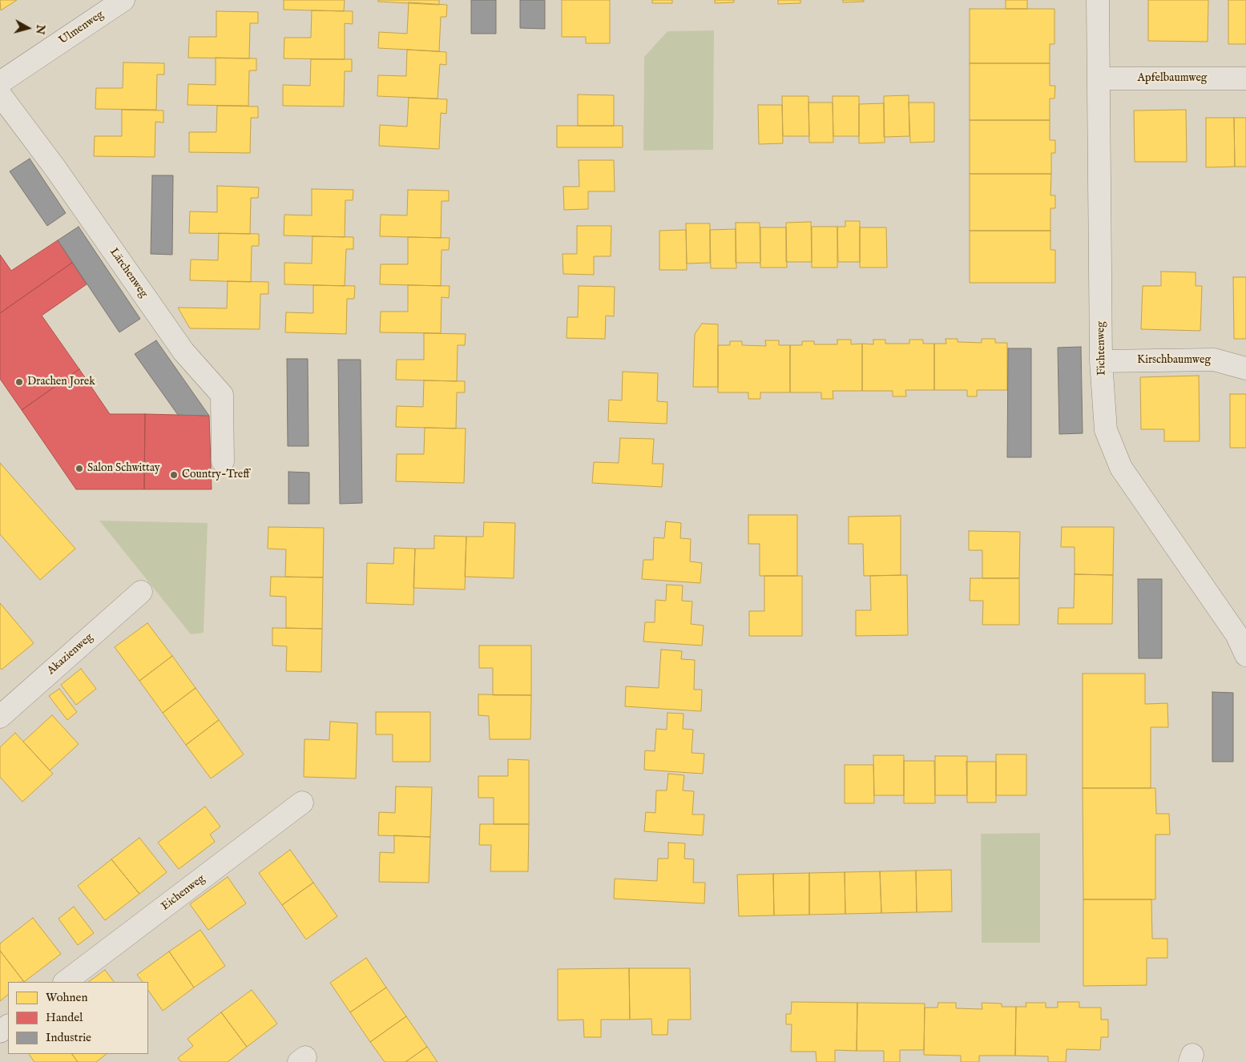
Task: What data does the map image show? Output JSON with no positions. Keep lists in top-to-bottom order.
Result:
{
  "streets": {
    "street": [
      "Ulmenweg",
      "Apfelbaumweg",
      "Lärchenweg",
      "Fichtenweg",
      "Kirschbaumweg",
      "Akazienweg",
      "Eichenweg"
    ]
  },
  "crossings": [
    ["Apfelbaumweg", "Fichtenweg"],
    ["Fichtenweg", "Kirschbaumweg"]
  ],
  "places": ["Drachen Jorek", "Salon Schwittay", "Country-Treff"],
  "legend": ["Wohnen", "Handel", "Industrie"],
  "north": "right"
}
